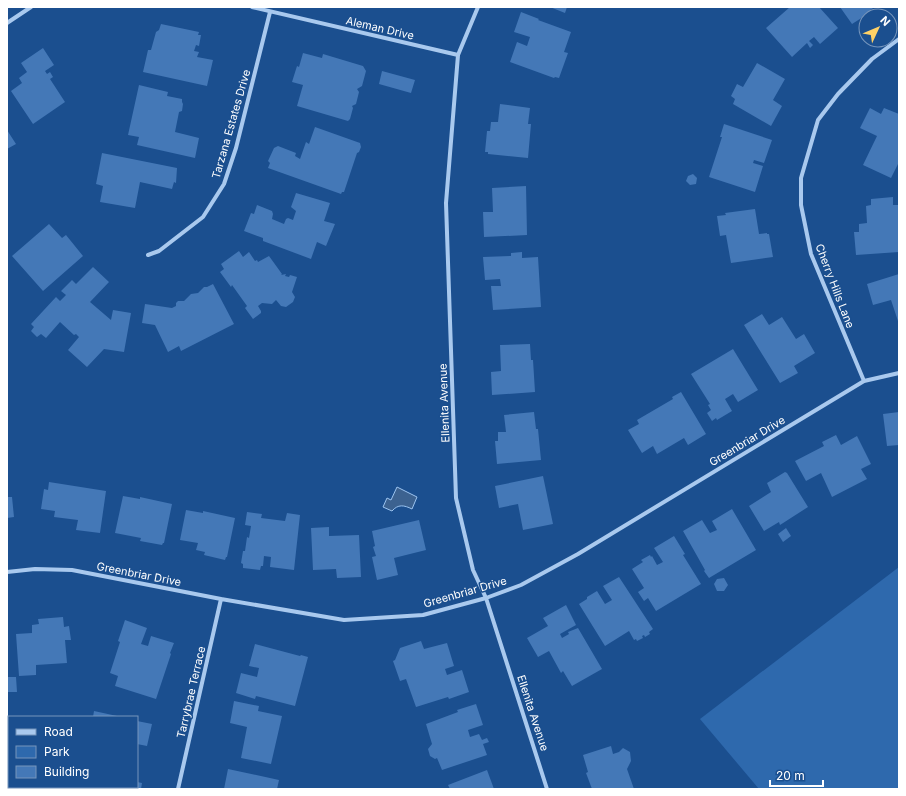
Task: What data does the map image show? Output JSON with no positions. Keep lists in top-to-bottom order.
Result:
{
  "streets": {
    "street": [
      "Aleman Drive",
      "Tarzana Estates Drive",
      "Cherry Hills Lane",
      "Ellenita Avenue",
      "Greenbriar Drive",
      "Tarrybrae Terrace"
    ]
  },
  "crossings": [
    ["Aleman Drive", "Tarzana Estates Drive"],
    ["Aleman Drive", "Ellenita Avenue"],
    ["Cherry Hills Lane", "Greenbriar Drive"],
    ["Ellenita Avenue", "Greenbriar Drive"],
    ["Greenbriar Drive", "Tarrybrae Terrace"]
  ],
  "legend": ["Road", "Park", "Building"],
  "scale_bar": "20 m",
  "north": "top right"
}
